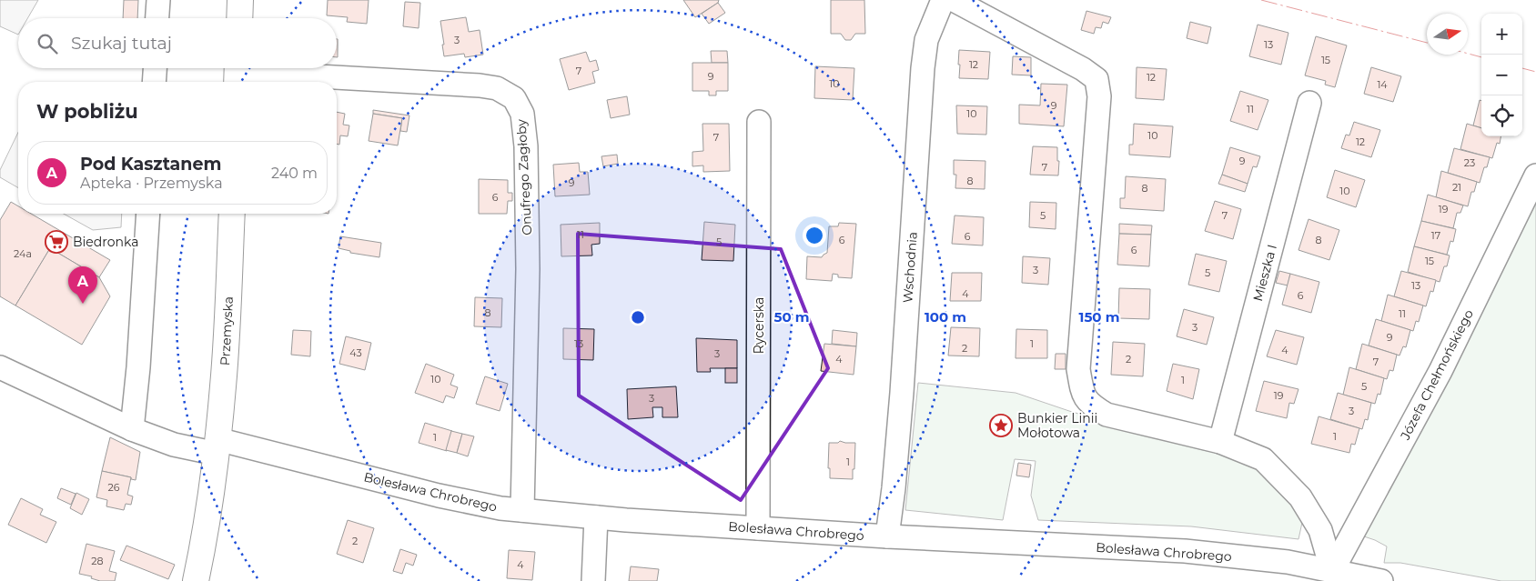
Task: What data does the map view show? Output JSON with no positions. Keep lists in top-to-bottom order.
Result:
{
  "streets": {
    "main road": ["Przemyska"],
    "street": [
      "Onufrego Zagłoby",
      "Wschodnia",
      "Mieszka I",
      "Rycerska",
      "Józefa Chełmońskiego",
      "Bolesława Chrobrego"
    ]
  },
  "crossings": [
    ["Onufrego Zagłoby", "Bolesława Chrobrego"],
    ["Wschodnia", "Bolesława Chrobrego"],
    ["Rycerska", "Bolesława Chrobrego"],
    ["Przemyska", "Bolesława Chrobrego"],
    ["Józefa Chełmońskiego", "Bolesława Chrobrego"]
  ],
  "places": {
    "supermarket": ["Biedronka"],
    "place": ["Bunkier Linii Mołotowa"]
  },
  "house_numbers": [
    "3",
    "13",
    "15",
    "12",
    "7",
    "9",
    "12",
    "10",
    "14",
    "9",
    "11",
    "10",
    "10",
    "7",
    "12",
    "9",
    "23",
    "7",
    "8",
    "9",
    "21",
    "8",
    "10",
    "6",
    "19",
    "5",
    "7",
    "11",
    "17",
    "6",
    "6",
    "8",
    "5",
    "6",
    "24a",
    "15",
    "3",
    "5",
    "13",
    "4",
    "6",
    "8",
    "11",
    "3",
    "9",
    "13",
    "1",
    "2",
    "4",
    "43",
    "3",
    "4",
    "2",
    "7",
    "10",
    "1",
    "5",
    "19",
    "3",
    "3",
    "1",
    "1",
    "1",
    "26",
    "2",
    "28",
    "4"
  ],
  "north": "right",
  "page": {
    "map_buttons": ["+", "−"],
    "search": "Szukaj tutaj",
    "heading": "W pobliżu",
    "list": [
      {
        "mark": "A",
        "name": "Pod Kasztanem",
        "note": "Apteka · Przemyska",
        "value": "240 m"
      }
    ],
    "pins": "A"
  },
  "rings": ["50 m", "100 m", "150 m"]
}
